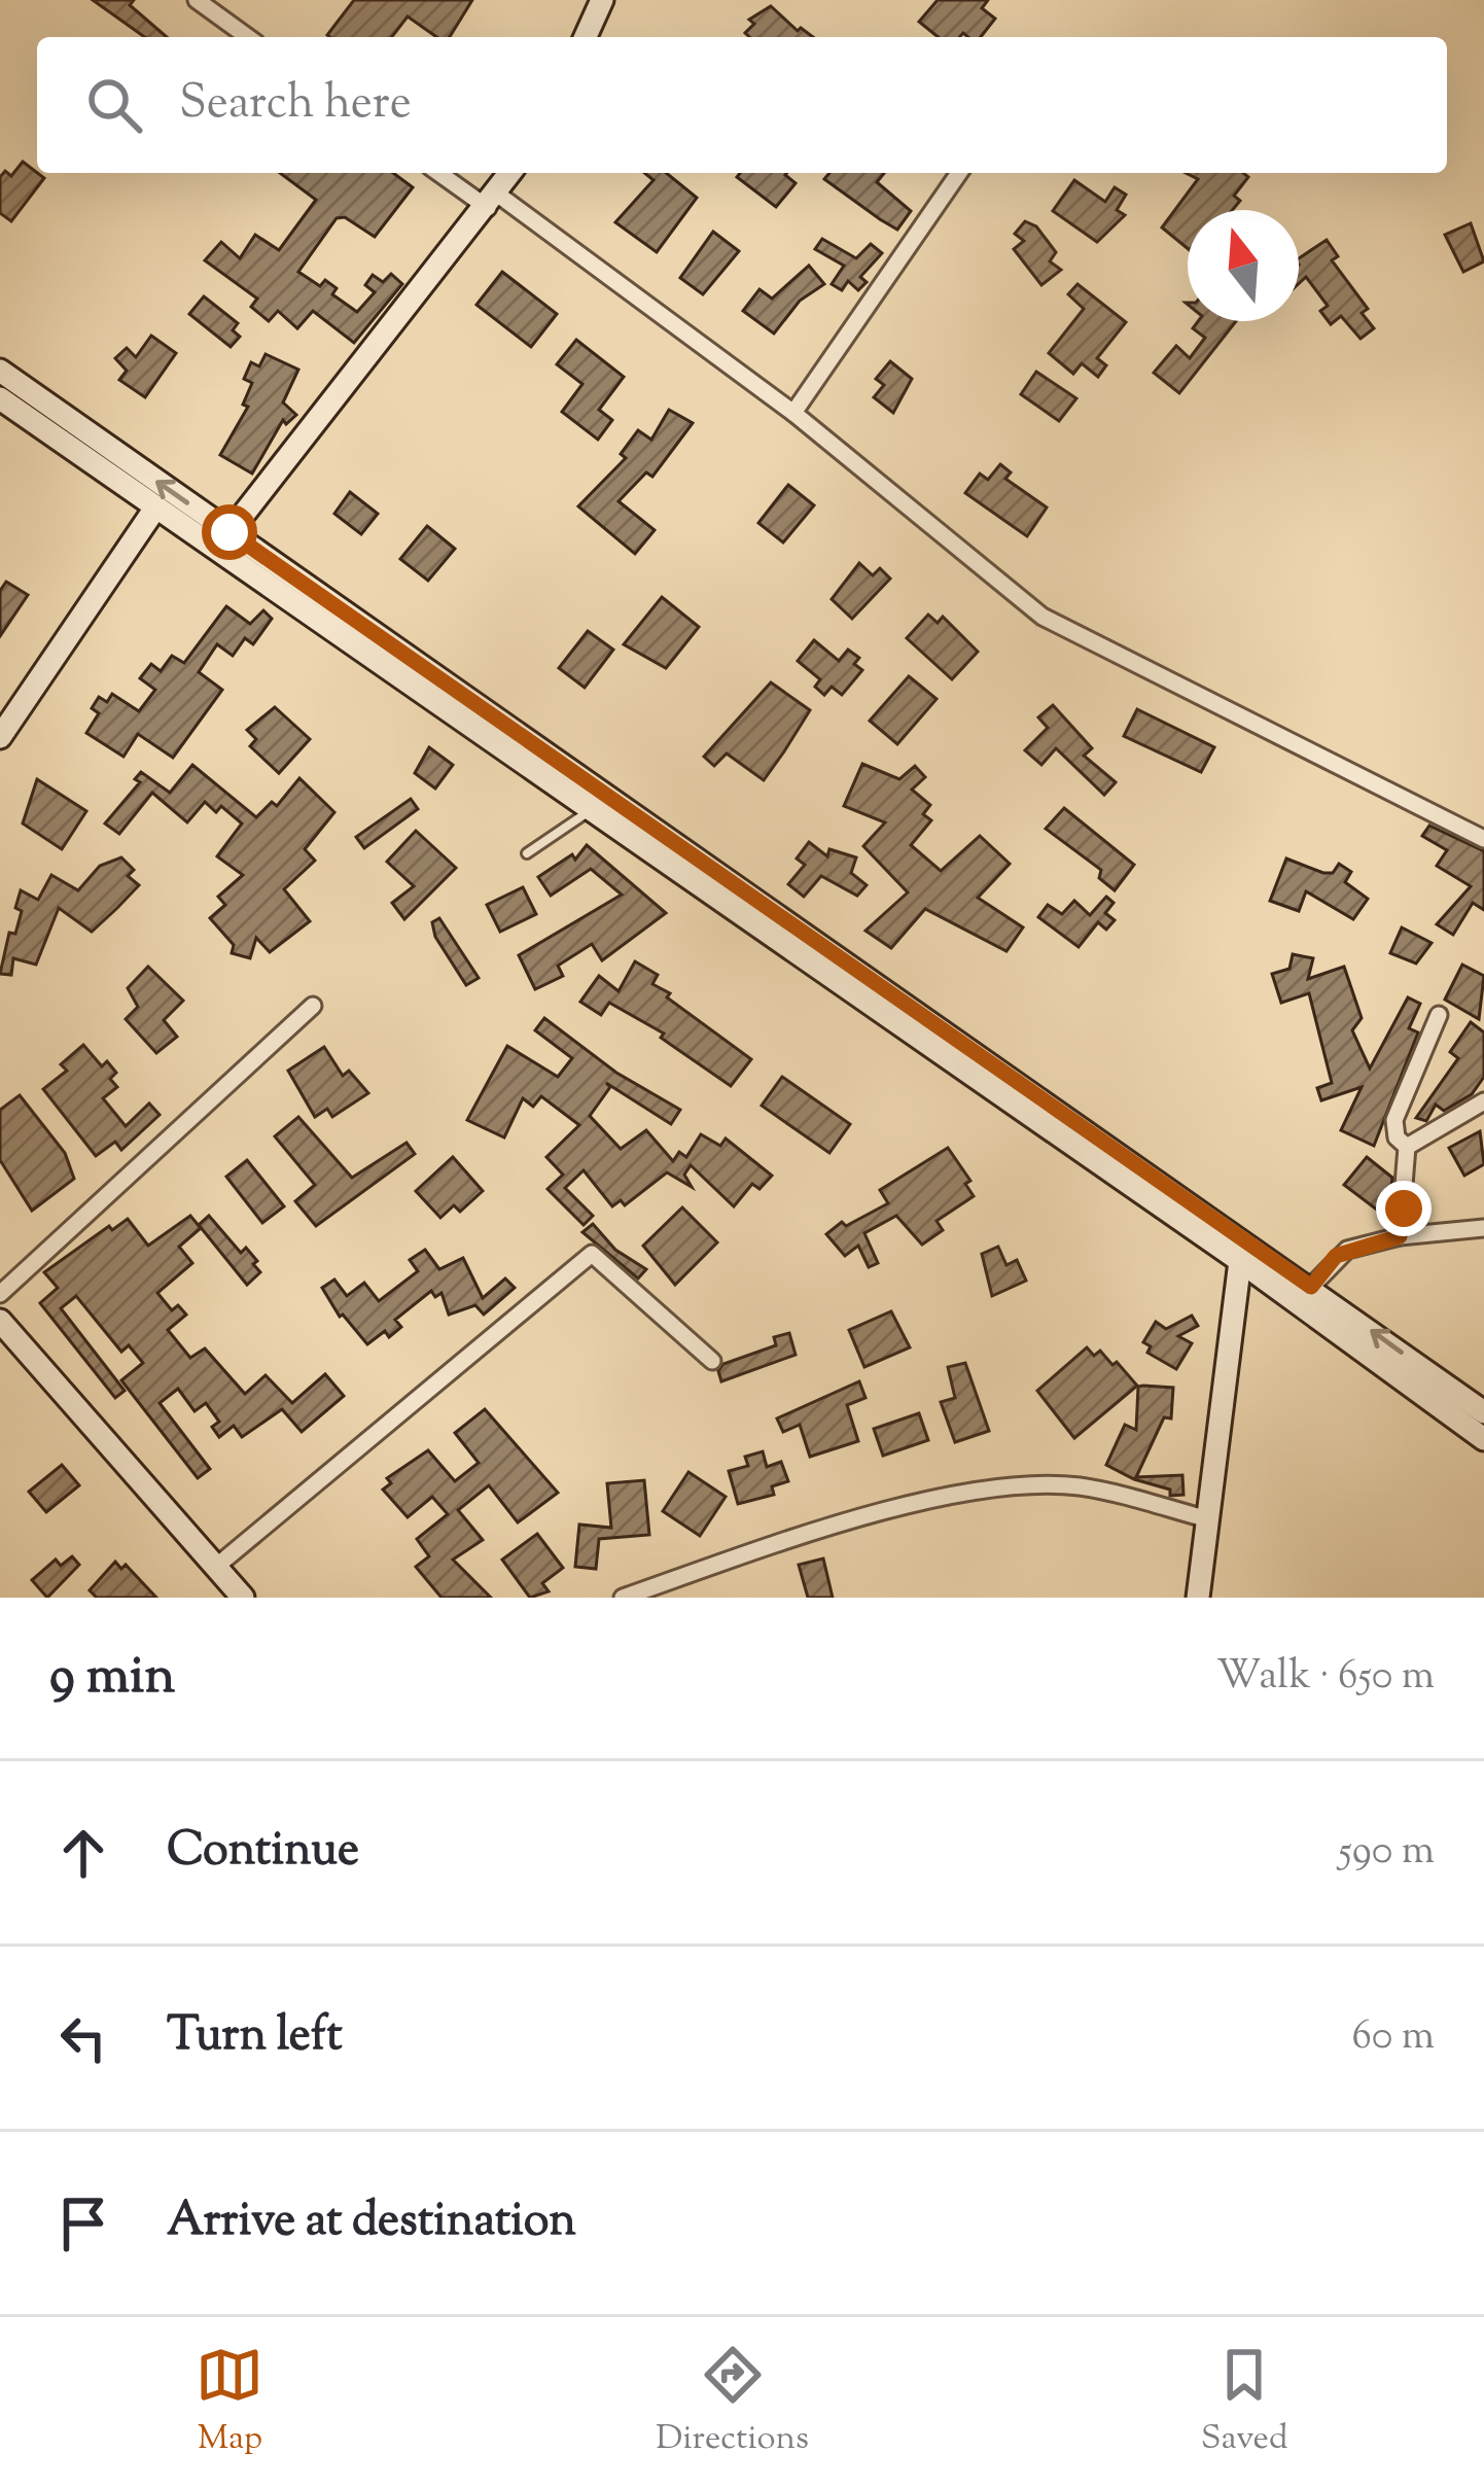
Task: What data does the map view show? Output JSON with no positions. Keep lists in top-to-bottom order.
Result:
{
  "north": "top",
  "page": {
    "search": "Search here",
    "heading": ["9 min", "Walk · 650 m"],
    "list": [
      ["Continue", "590 m"],
      ["Turn left", "60 m"],
      "Arrive at destination"
    ],
    "nav": ["Map", "Directions", "Saved"]
  }
}
